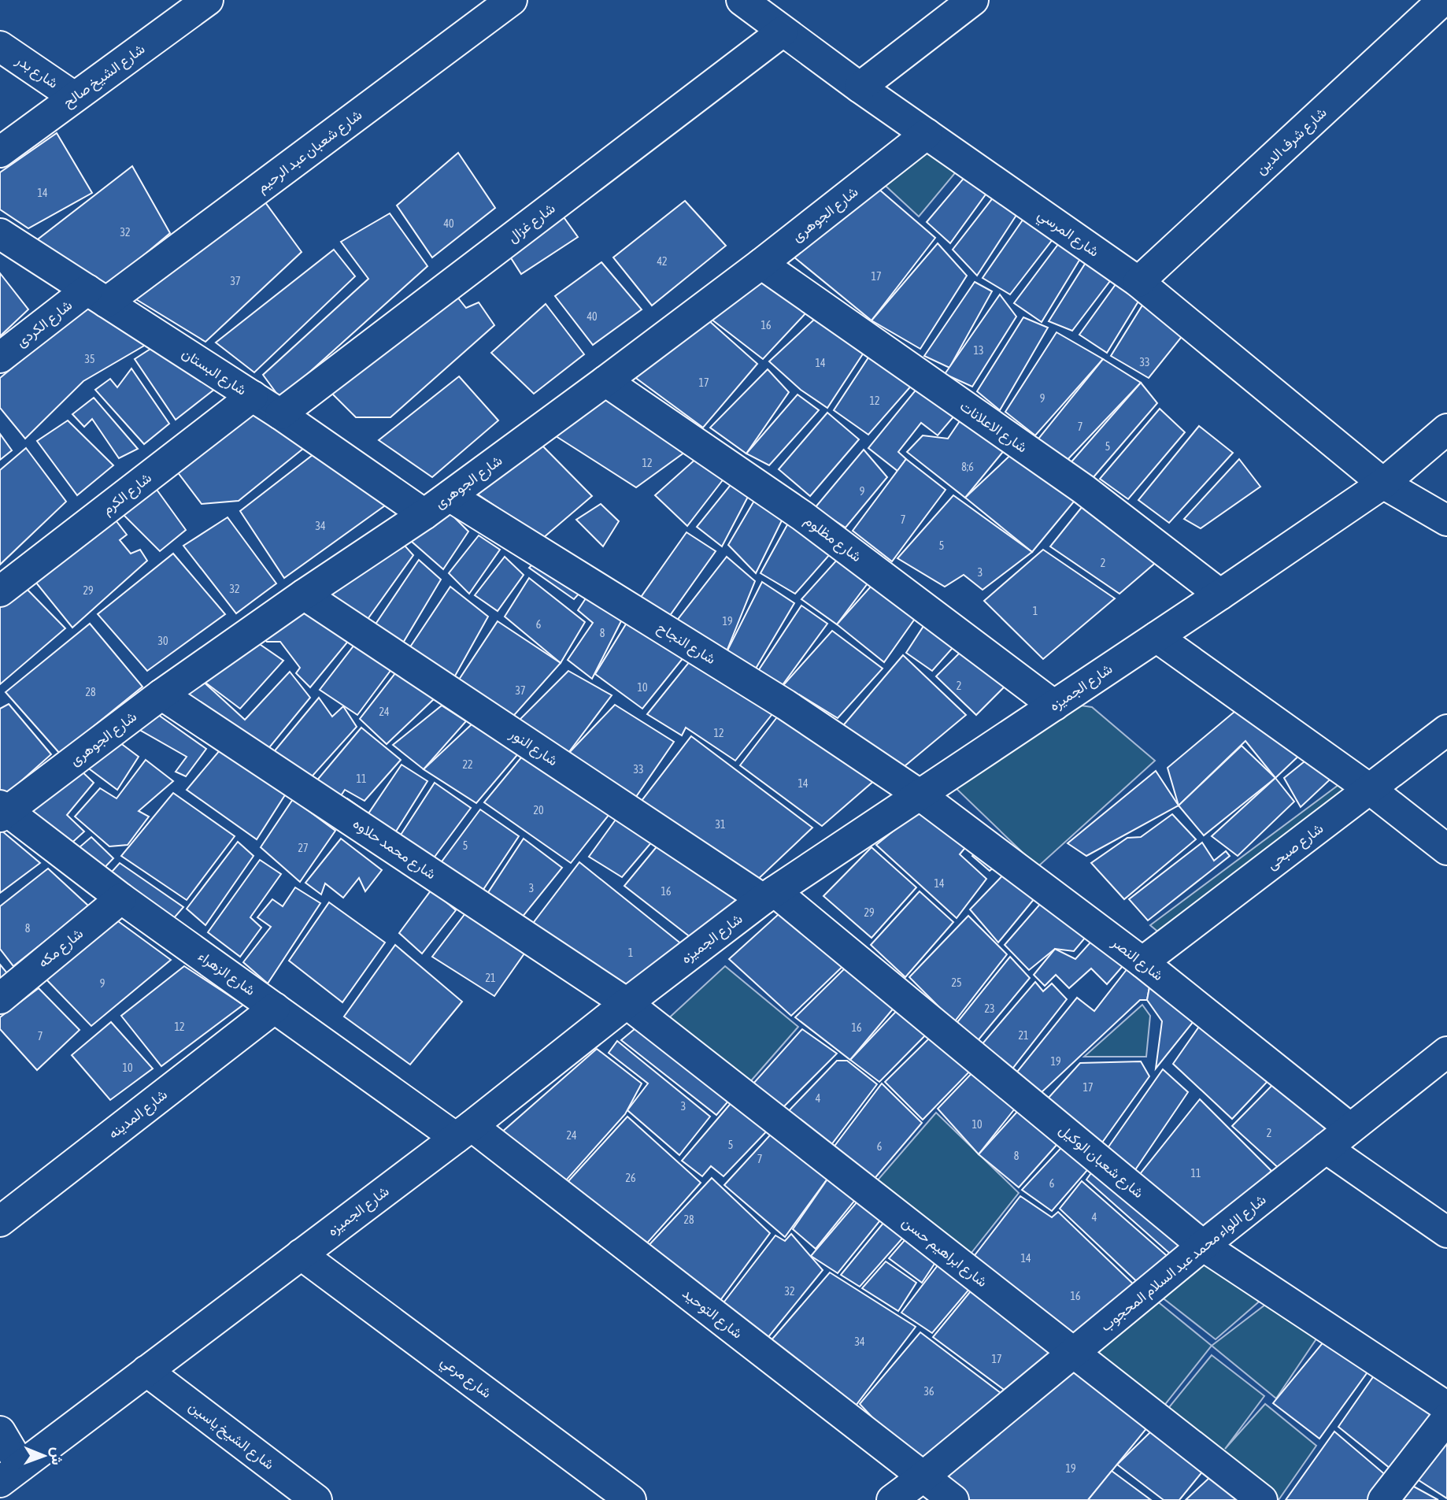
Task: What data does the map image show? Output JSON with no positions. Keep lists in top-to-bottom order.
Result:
{
  "streets": {
    "street": [
      "شارع بدر",
      "شارع الشيخ صالح",
      "شارع شرف الدين",
      "شارع شعبان عبد الرحيم",
      "شارع الجوهرى",
      "شارع غزال",
      "شارع المرسي",
      "شارع الكردى",
      "شارع البستان",
      "شارع الاعلانات",
      "شارع الكرم",
      "شارع مظلوم",
      "شارع النجاح",
      "شارع الجميزه",
      "شارع النور",
      "شارع صبحى",
      "شارع محمد حلاوه",
      "شارع مكه",
      "شارع النصر",
      "شارع الزهراء",
      "شارع المدينه",
      "شارع شعبان الوكيل",
      "شارع ابراهيم حسن",
      "شارع اللواء محمد عبد السلام المحجوب",
      "شارع التوحيد",
      "شارع مرعي",
      "شارع الشيخ ياسين"
    ]
  },
  "crossings": [
    ["شارع بدر", "شارع الشيخ صالح"],
    ["شارع شرف الدين", "شارع المرسي"],
    ["شارع شعبان عبد الرحيم", "شارع الكردى"],
    ["شارع شعبان عبد الرحيم", "شارع البستان"],
    ["شارع الجوهرى", "شارع المرسي"],
    ["شارع الجوهرى", "شارع البستان"],
    ["شارع الجوهرى", "شارع الاعلانات"],
    ["شارع الجوهرى", "شارع مظلوم"],
    ["شارع الجوهرى", "شارع النجاح"],
    ["شارع الجوهرى", "شارع النور"],
    ["شارع الجوهرى", "شارع محمد حلاوه"],
    ["شارع الجوهرى", "شارع الزهراء"],
    ["شارع غزال", "شارع المرسي"],
    ["شارع غزال", "شارع البستان"],
    ["شارع المرسي", "شارع الجميزه"],
    ["شارع الكردى", "شارع البستان"],
    ["شارع البستان", "شارع الكرم"],
    ["شارع الاعلانات", "شارع الجميزه"],
    ["شارع مظلوم", "شارع الجميزه"],
    ["شارع النجاح", "شارع الجميزه"],
    ["شارع النجاح", "شارع النصر"],
    ["شارع الجميزه", "شارع النور"],
    ["شارع الجميزه", "شارع محمد حلاوه"],
    ["شارع الجميزه", "شارع النصر"],
    ["شارع الجميزه", "شارع الزهراء"],
    ["شارع الجميزه", "شارع شعبان الوكيل"],
    ["شارع الجميزه", "شارع ابراهيم حسن"],
    ["شارع الجميزه", "شارع التوحيد"],
    ["شارع الجميزه", "شارع مرعي"],
    ["شارع الجميزه", "شارع الشيخ ياسين"],
    ["شارع النور", "شارع شعبان الوكيل"],
    ["شارع صبحى", "شارع النصر"],
    ["شارع محمد حلاوه", "شارع ابراهيم حسن"],
    ["شارع مكه", "شارع الزهراء"],
    ["شارع النصر", "شارع اللواء محمد عبد السلام المحجوب"],
    ["شارع الزهراء", "شارع المدينه"],
    ["شارع الزهراء", "شارع التوحيد"],
    ["شارع شعبان الوكيل", "شارع اللواء محمد عبد السلام المحجوب"],
    ["شارع ابراهيم حسن", "شارع اللواء محمد عبد السلام المحجوب"],
    ["شارع اللواء محمد عبد السلام المحجوب", "شارع التوحيد"]
  ],
  "house_numbers": [
    "14",
    "40",
    "32",
    "42",
    "17",
    "37",
    "40",
    "16",
    "13",
    "35",
    "33",
    "14",
    "17",
    "9",
    "12",
    "7",
    "5",
    "12",
    "8;6",
    "9",
    "7",
    "34",
    "5",
    "2",
    "3",
    "32",
    "29",
    "1",
    "19",
    "6",
    "8",
    "30",
    "2",
    "10",
    "37",
    "28",
    "24",
    "12",
    "22",
    "33",
    "11",
    "14",
    "20",
    "31",
    "5",
    "27",
    "14",
    "3",
    "16",
    "29",
    "8",
    "1",
    "21",
    "25",
    "9",
    "23",
    "12",
    "16",
    "21",
    "7",
    "19",
    "10",
    "17",
    "4",
    "3",
    "10",
    "2",
    "24",
    "5",
    "6",
    "8",
    "7",
    "11",
    "26",
    "6",
    "4",
    "28",
    "14",
    "32",
    "16",
    "34",
    "17",
    "36",
    "19"
  ],
  "north": "right"
}
